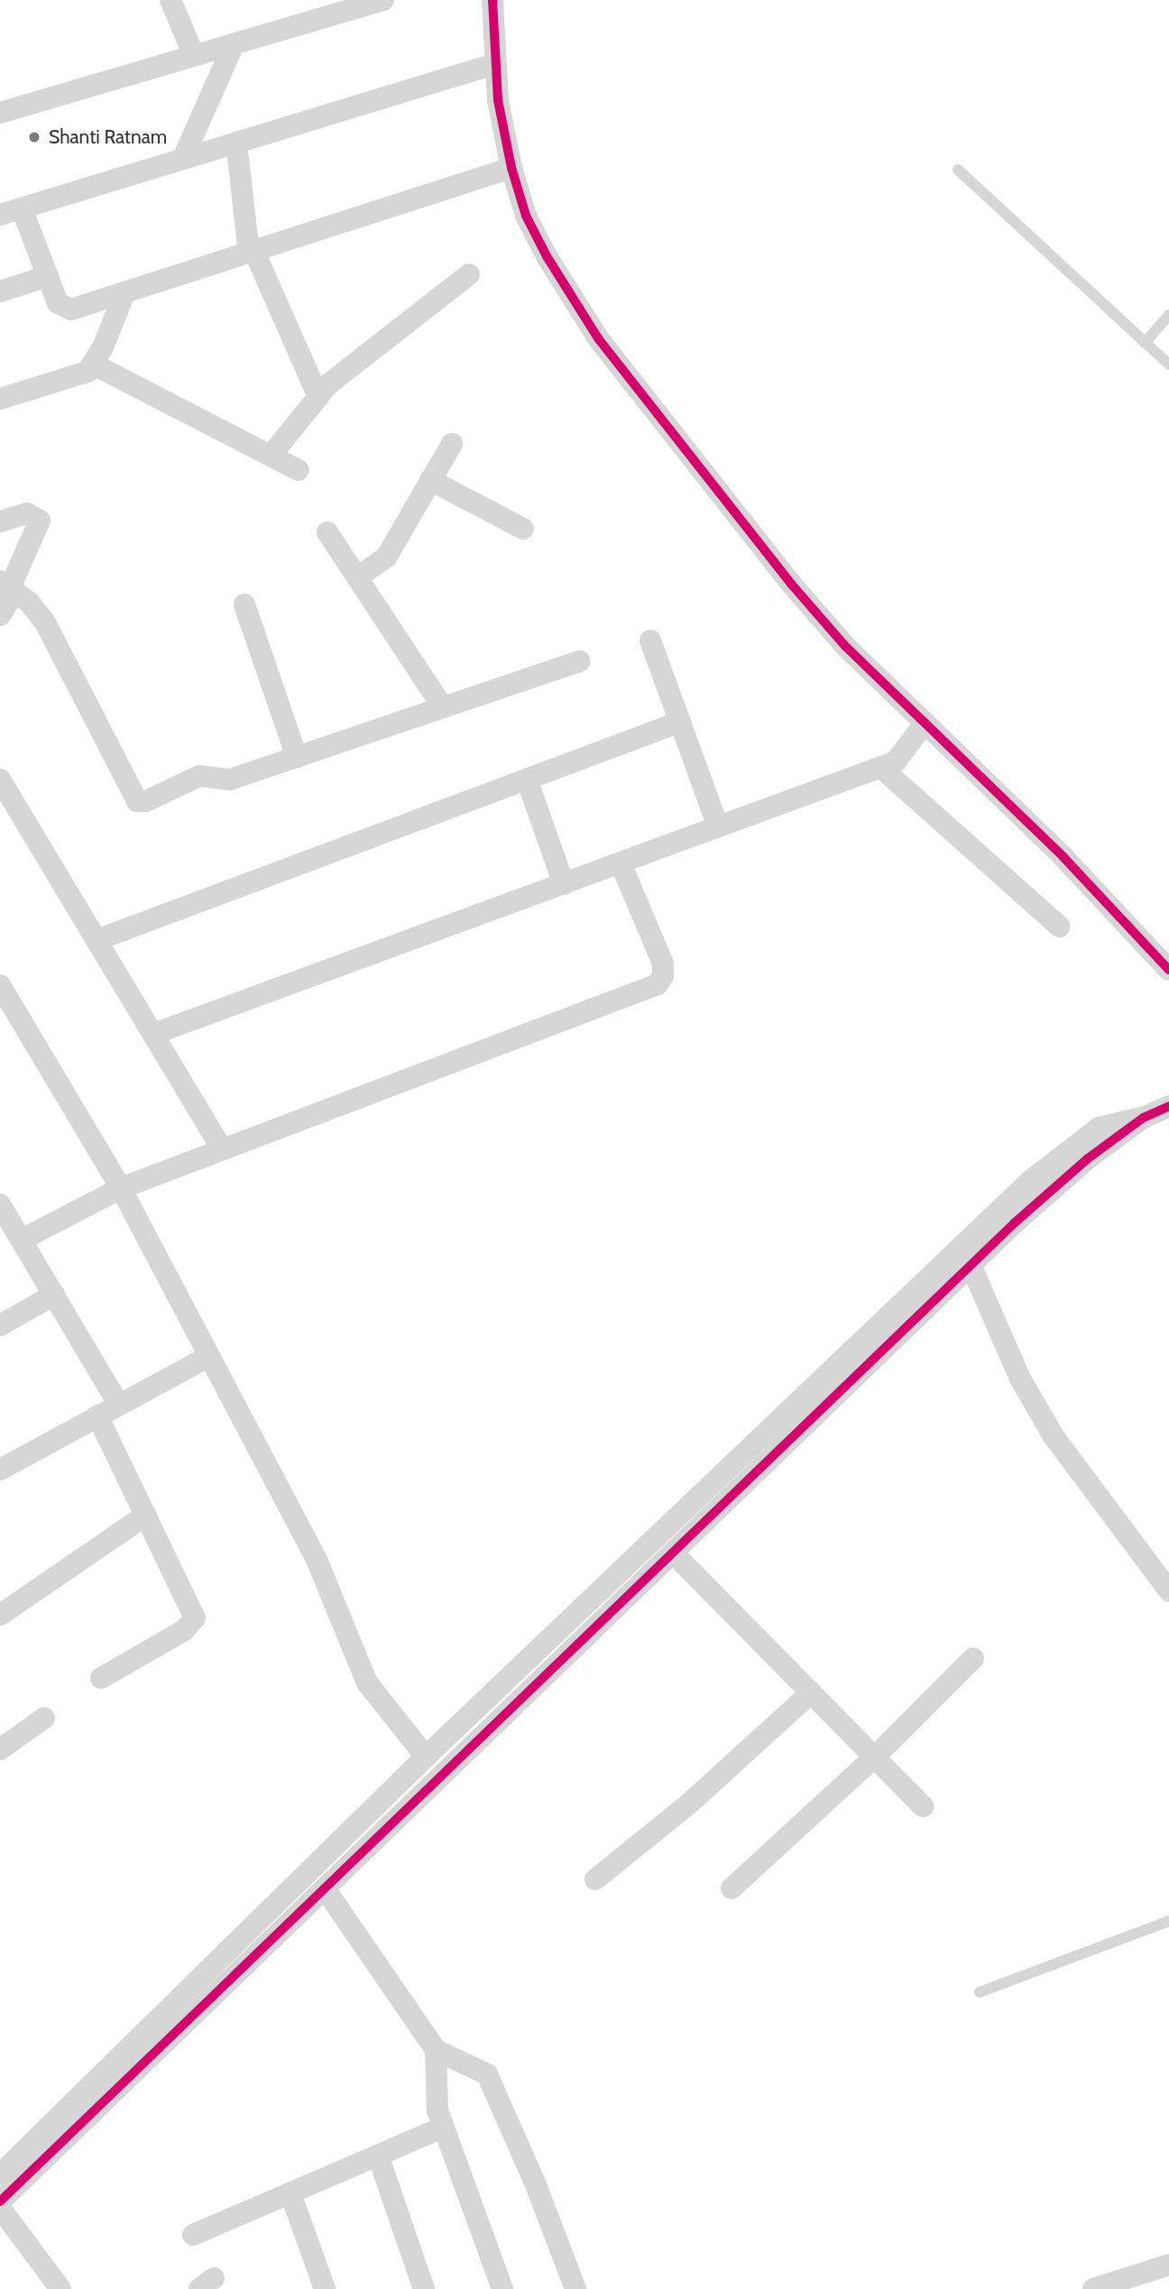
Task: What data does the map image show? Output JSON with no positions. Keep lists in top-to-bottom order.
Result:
{
  "places": ["Shanti Ratnam"]
}
